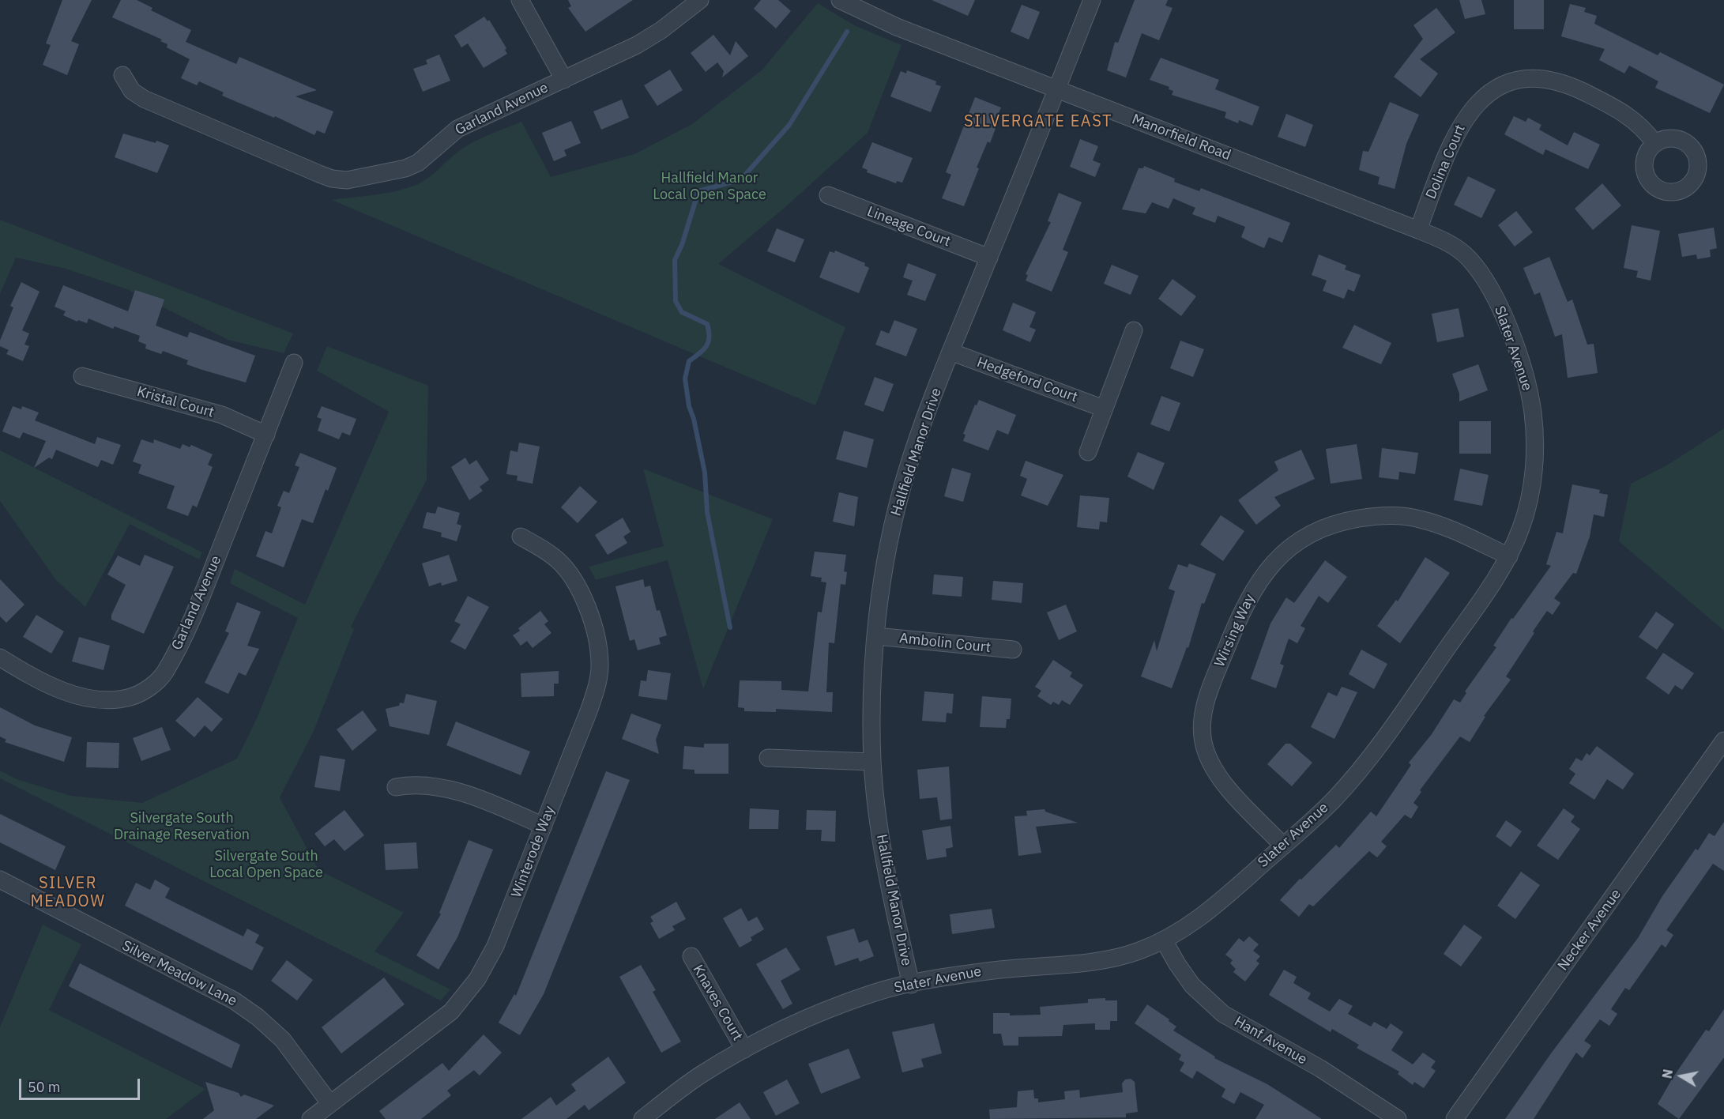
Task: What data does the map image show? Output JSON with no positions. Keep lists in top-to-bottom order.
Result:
{
  "streets": {
    "street": [
      "Garland Avenue",
      "Manorfield Road",
      "Dolina Court",
      "Lineage Court",
      "Slater Avenue",
      "Hedgeford Court",
      "Kristal Court",
      "Hallfield Manor Drive",
      "Wirsing Way",
      "Ambolin Court",
      "Winterode Way",
      "Necker Avenue",
      "Silver Meadow Lane",
      "Knaves Court",
      "Hanf Avenue"
    ]
  },
  "crossings": [
    ["Garland Avenue", "Kristal Court"],
    ["Manorfield Road", "Dolina Court"],
    ["Manorfield Road", "Slater Avenue"],
    ["Manorfield Road", "Hallfield Manor Drive"],
    ["Dolina Court", "Slater Avenue"],
    ["Lineage Court", "Hallfield Manor Drive"],
    ["Slater Avenue", "Hallfield Manor Drive"],
    ["Slater Avenue", "Wirsing Way"],
    ["Slater Avenue", "Knaves Court"],
    ["Slater Avenue", "Hanf Avenue"],
    ["Hedgeford Court", "Hallfield Manor Drive"],
    ["Hallfield Manor Drive", "Ambolin Court"],
    ["Winterode Way", "Silver Meadow Lane"]
  ],
  "districts": ["SILVERGATE EAST", "SILVER MEADOW"],
  "parks": ["Hallfield Manor Local Open Space", "Silvergate South Drainage Reservation", "Silvergate South Local Open Space"],
  "scale_bar": "50 m",
  "north": "left"
}
